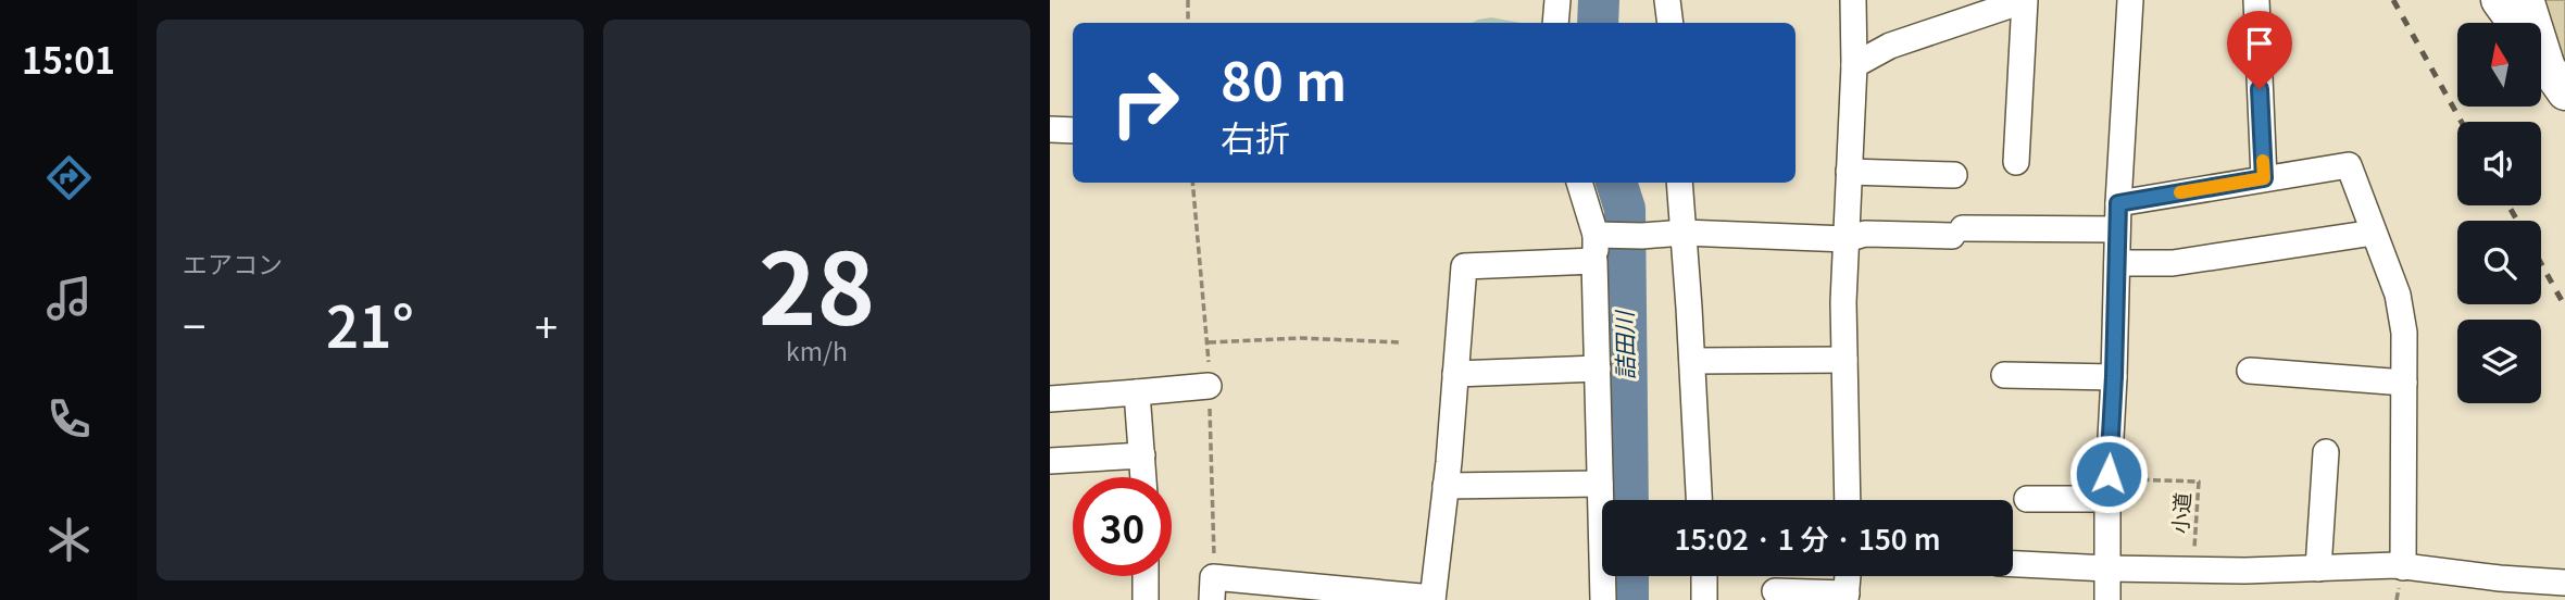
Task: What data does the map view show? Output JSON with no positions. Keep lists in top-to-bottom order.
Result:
{
  "streets": {
    "path": ["小道"]
  },
  "water": ["詰田川"],
  "north": "top",
  "page": {
    "tabs": "15:01",
    "tile": [
      "エアコン",
      ["28", "km/h"]
    ],
    "turn": ["80 m", "右折"],
    "heat": ["−", "21°", "+"],
    "limit": "30",
    "trip": "15:02 · 1 分 · 150 m"
  }
}
